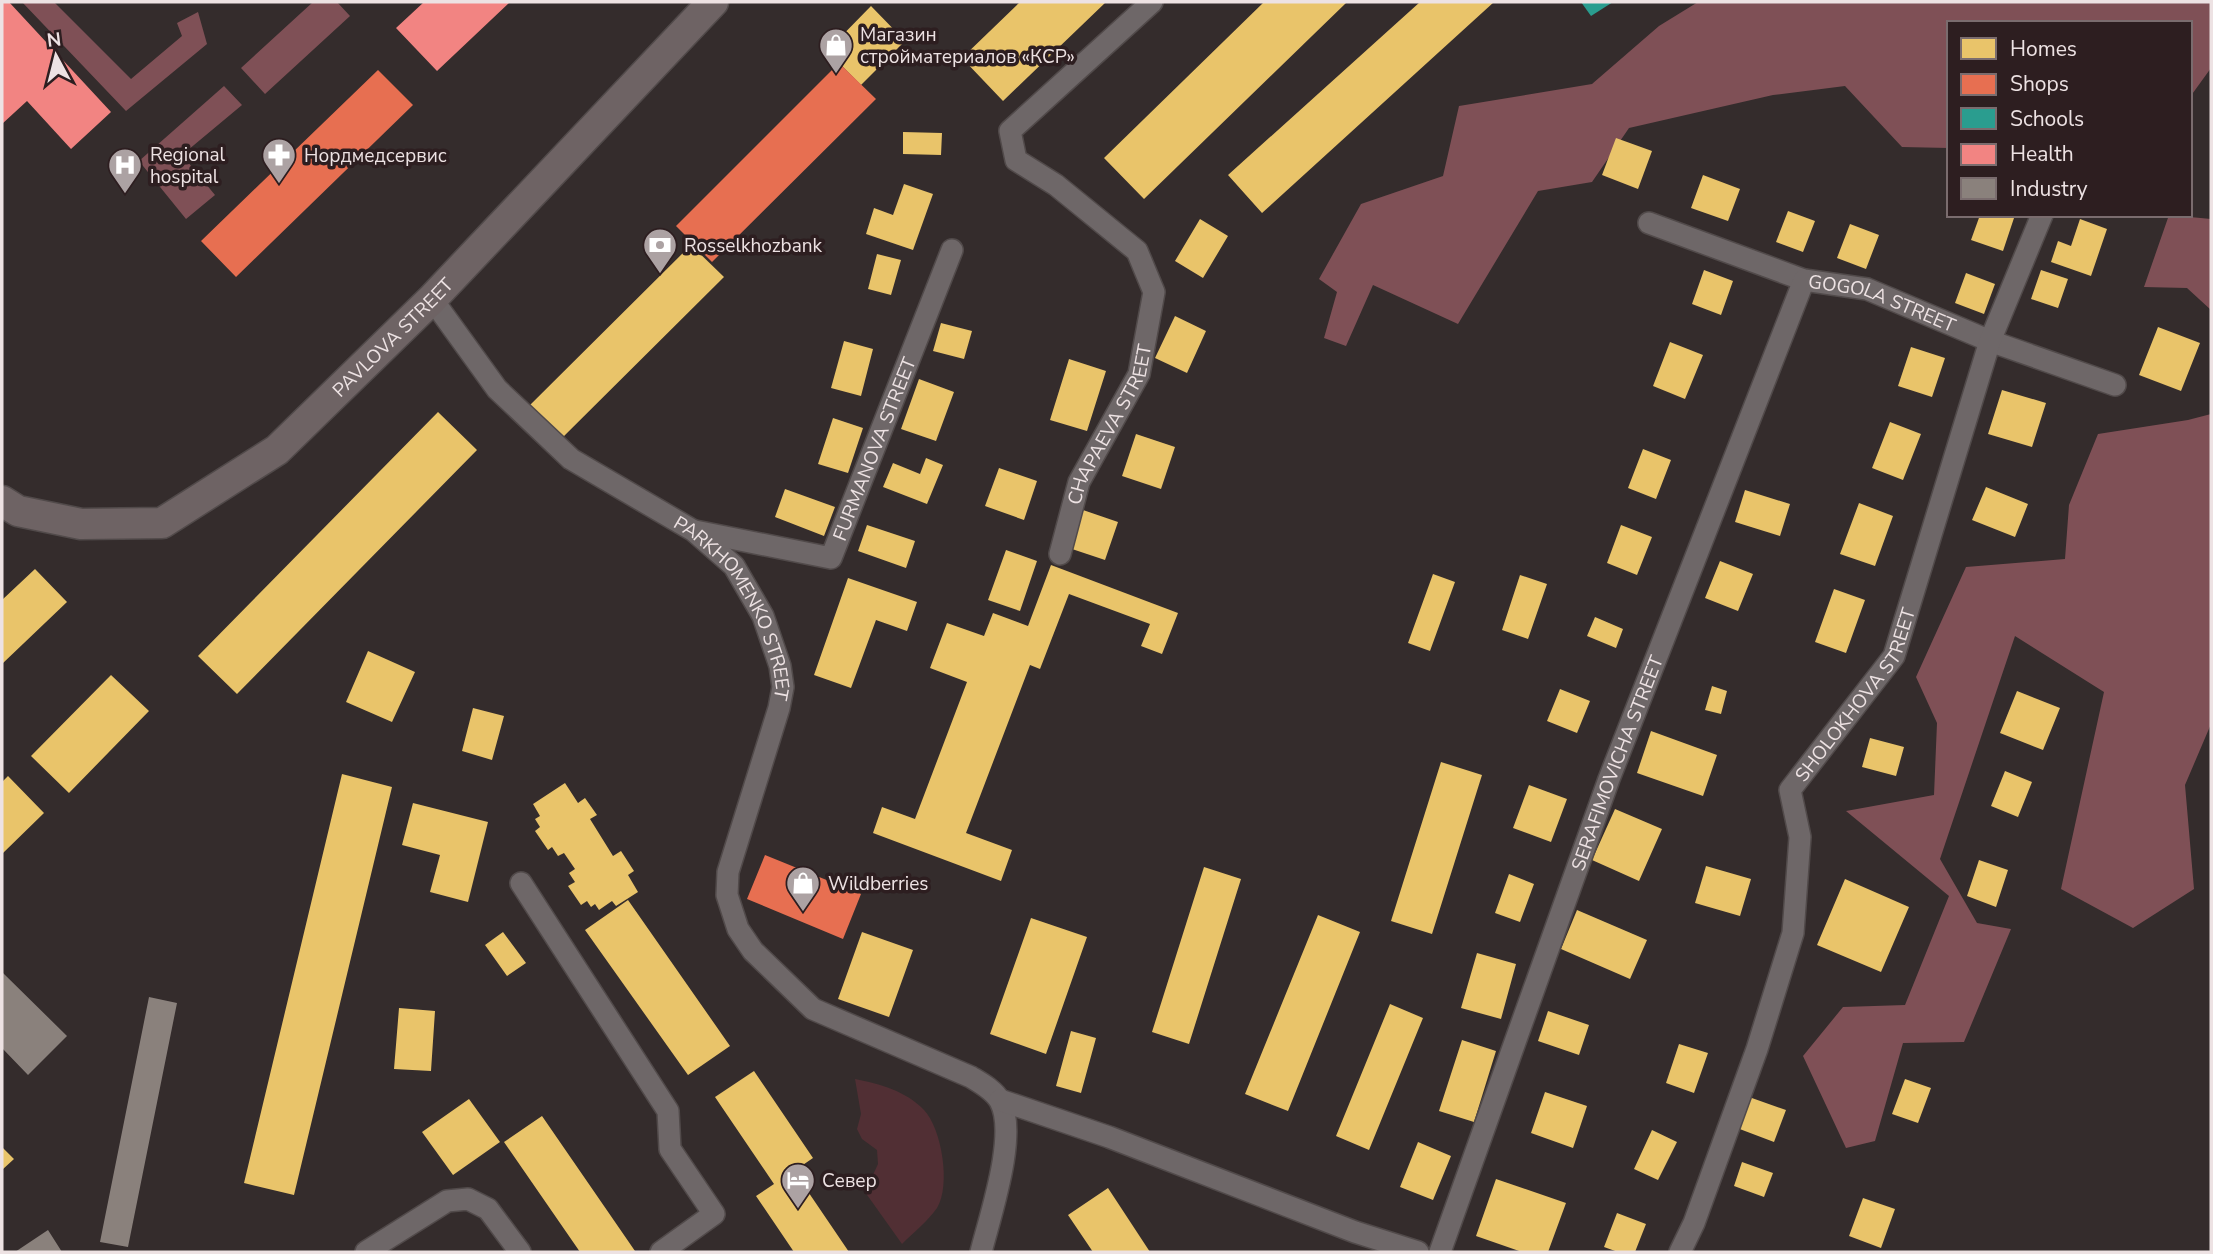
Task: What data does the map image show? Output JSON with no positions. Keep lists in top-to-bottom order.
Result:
{
  "streets": {
    "street": [
      "GOGOLA STREET",
      "PAVLOVA STREET",
      "CHAPAEVA STREET",
      "FURMANOVA STREET",
      "PARKHOMENKO STREET",
      "SHOLOKHOVA STREET",
      "SERAFIMOVICHA STREET"
    ]
  },
  "crossings": [
    ["GOGOLA STREET", "SHOLOKHOVA STREET"],
    ["GOGOLA STREET", "SERAFIMOVICHA STREET"],
    ["PAVLOVA STREET", "PARKHOMENKO STREET"],
    ["FURMANOVA STREET", "PARKHOMENKO STREET"]
  ],
  "places": {
    "shop": ["Магазин стройматериалов «КСР»", "Wildberries"],
    "pharmacy": ["Нордмедсервис"],
    "hospital": ["Regional hospital"],
    "bank": ["Rosselkhozbank"],
    "hotel": ["Север"]
  },
  "legend": [
    "Homes",
    "Shops",
    "Schools",
    "Health",
    "Industry"
  ],
  "north": "top"
}
